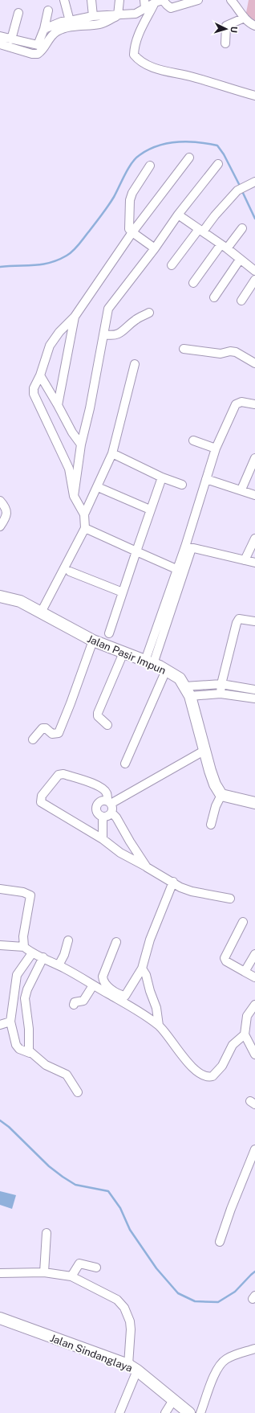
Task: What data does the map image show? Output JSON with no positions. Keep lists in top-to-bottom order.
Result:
{
  "streets": {
    "street": ["Jalan Pasir Impun", "Jalan Sindanglaya"]
  },
  "north": "right"
}
